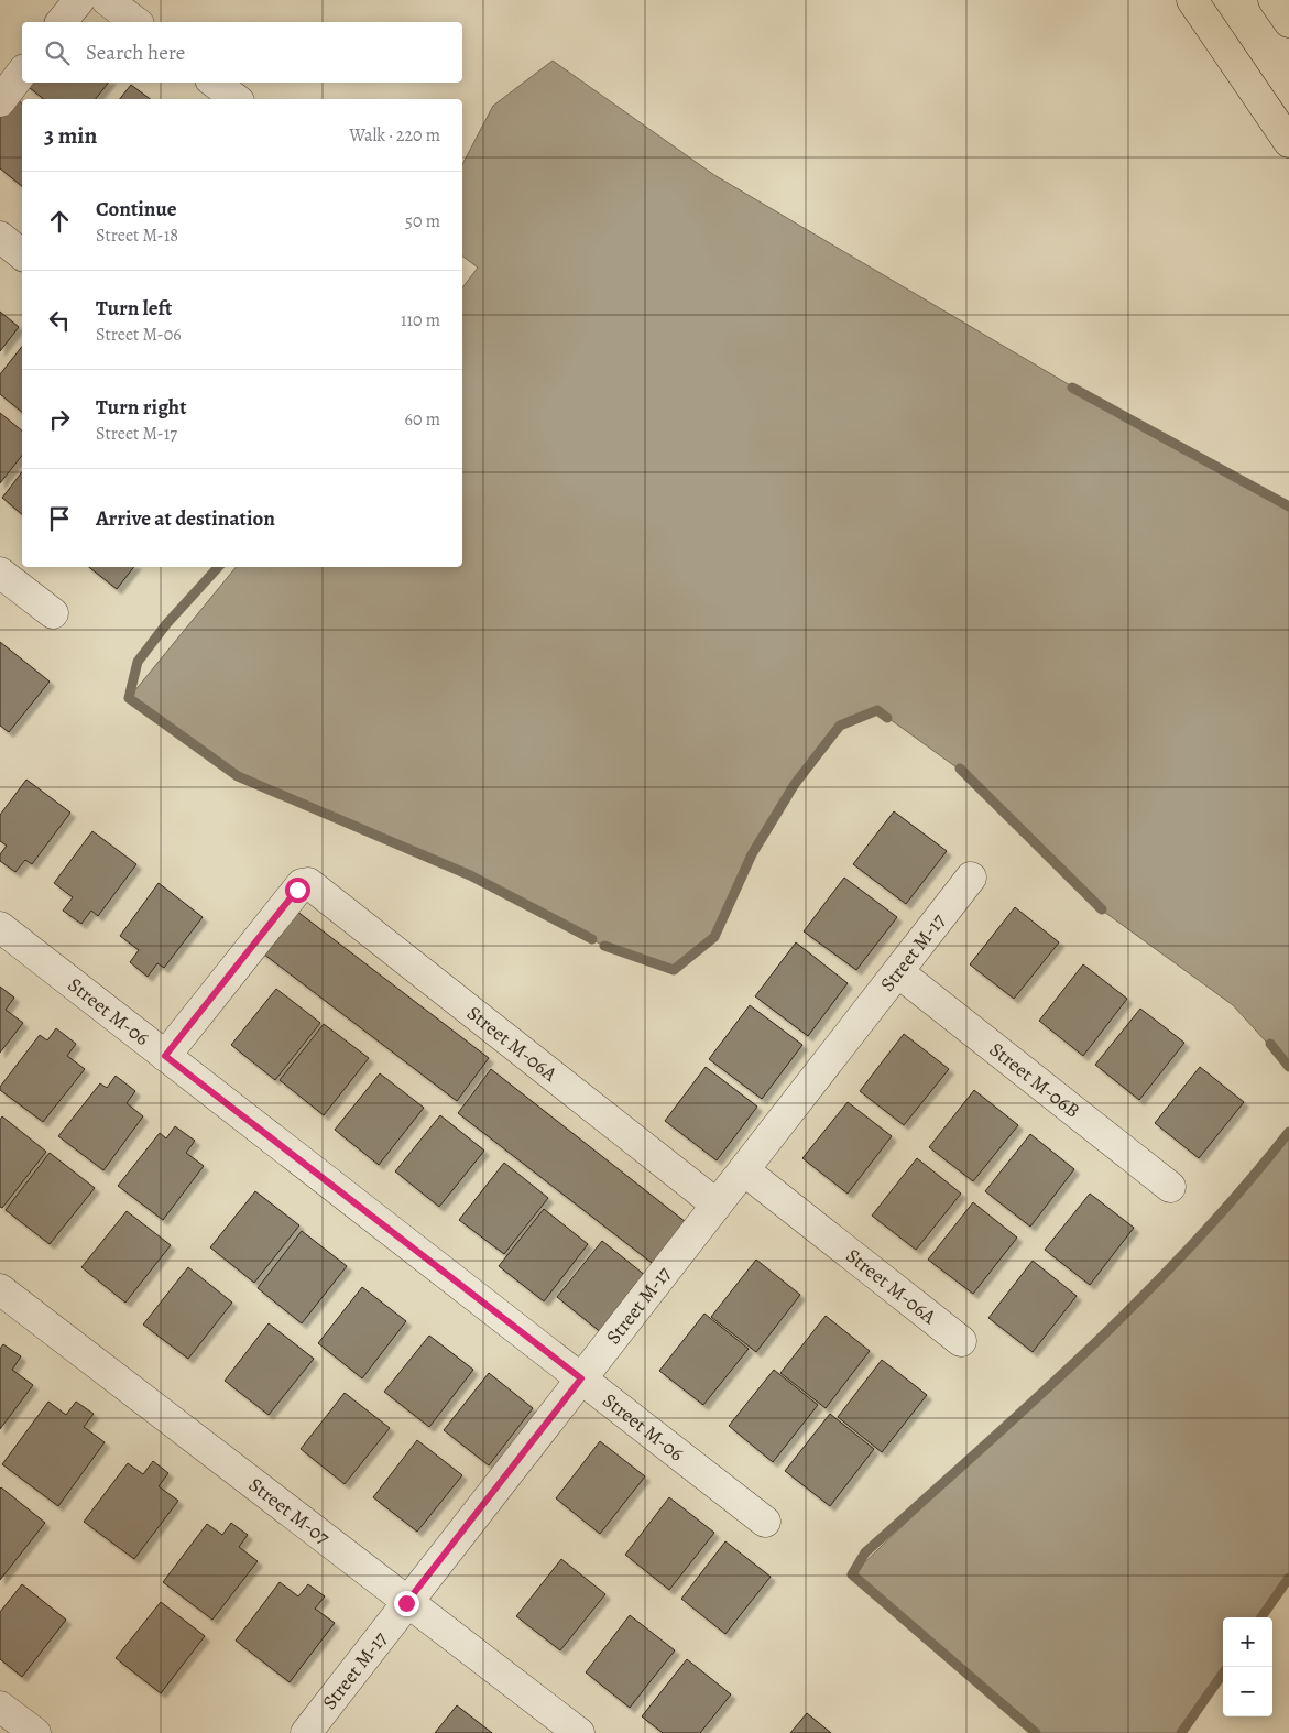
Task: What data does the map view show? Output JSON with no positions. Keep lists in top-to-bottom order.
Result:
{
  "streets": {
    "street": [
      "Street M-17",
      "Street M-06",
      "Street M-06A",
      "Street M-06B",
      "Street M-07"
    ]
  },
  "crossings": [
    ["Street M-17", "Street M-06"],
    ["Street M-17", "Street M-06A"],
    ["Street M-17", "Street M-06B"],
    ["Street M-17", "Street M-07"],
    ["Street M-06", "Street M-06A"]
  ],
  "page": {
    "search": "Search here",
    "heading": ["3 min", "Walk · 220 m"],
    "list": [
      ["Continue", "Street M-18", "50 m"],
      ["Turn left", "Street M-06", "110 m"],
      ["Turn right", "Street M-17", "60 m"],
      "Arrive at destination"
    ],
    "map_buttons": ["+", "−"]
  }
}
